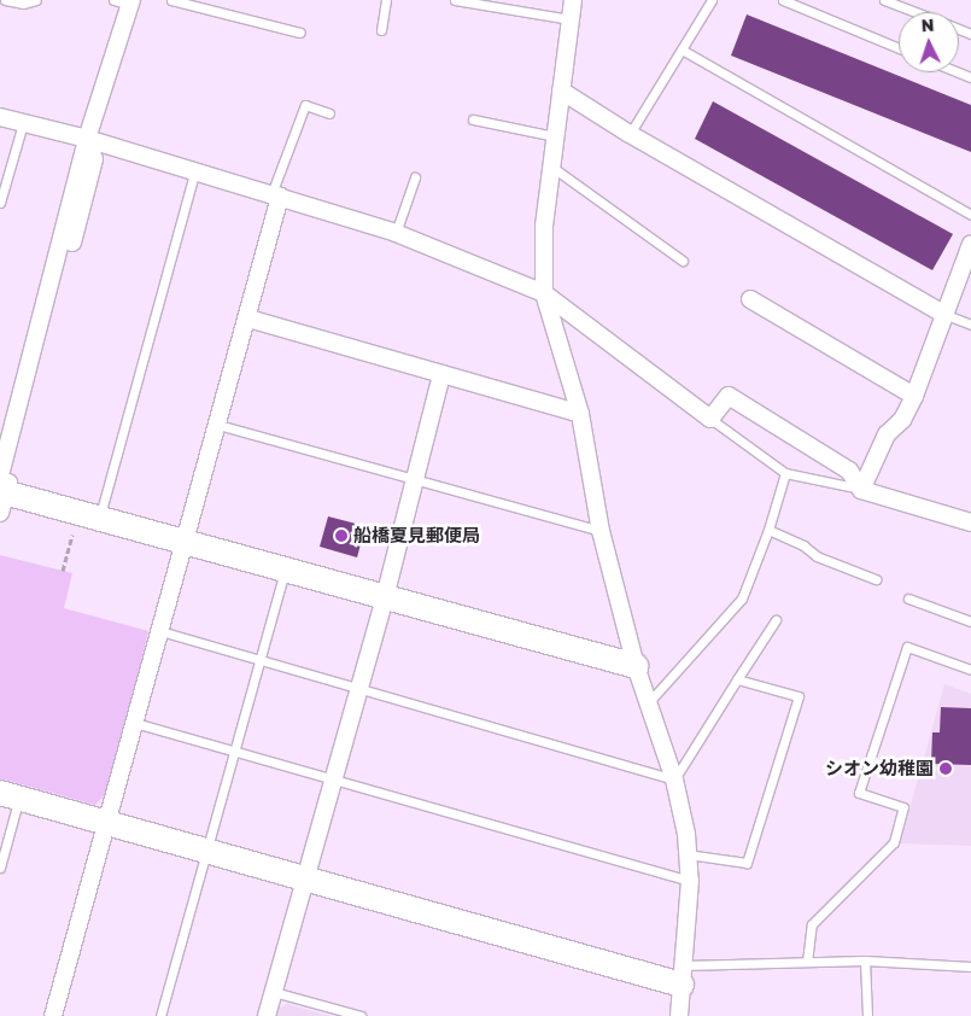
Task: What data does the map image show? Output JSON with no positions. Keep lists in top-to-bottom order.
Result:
{
  "places": ["船橋夏見郵便局", "シオン幼稚園"],
  "north": "top"
}
